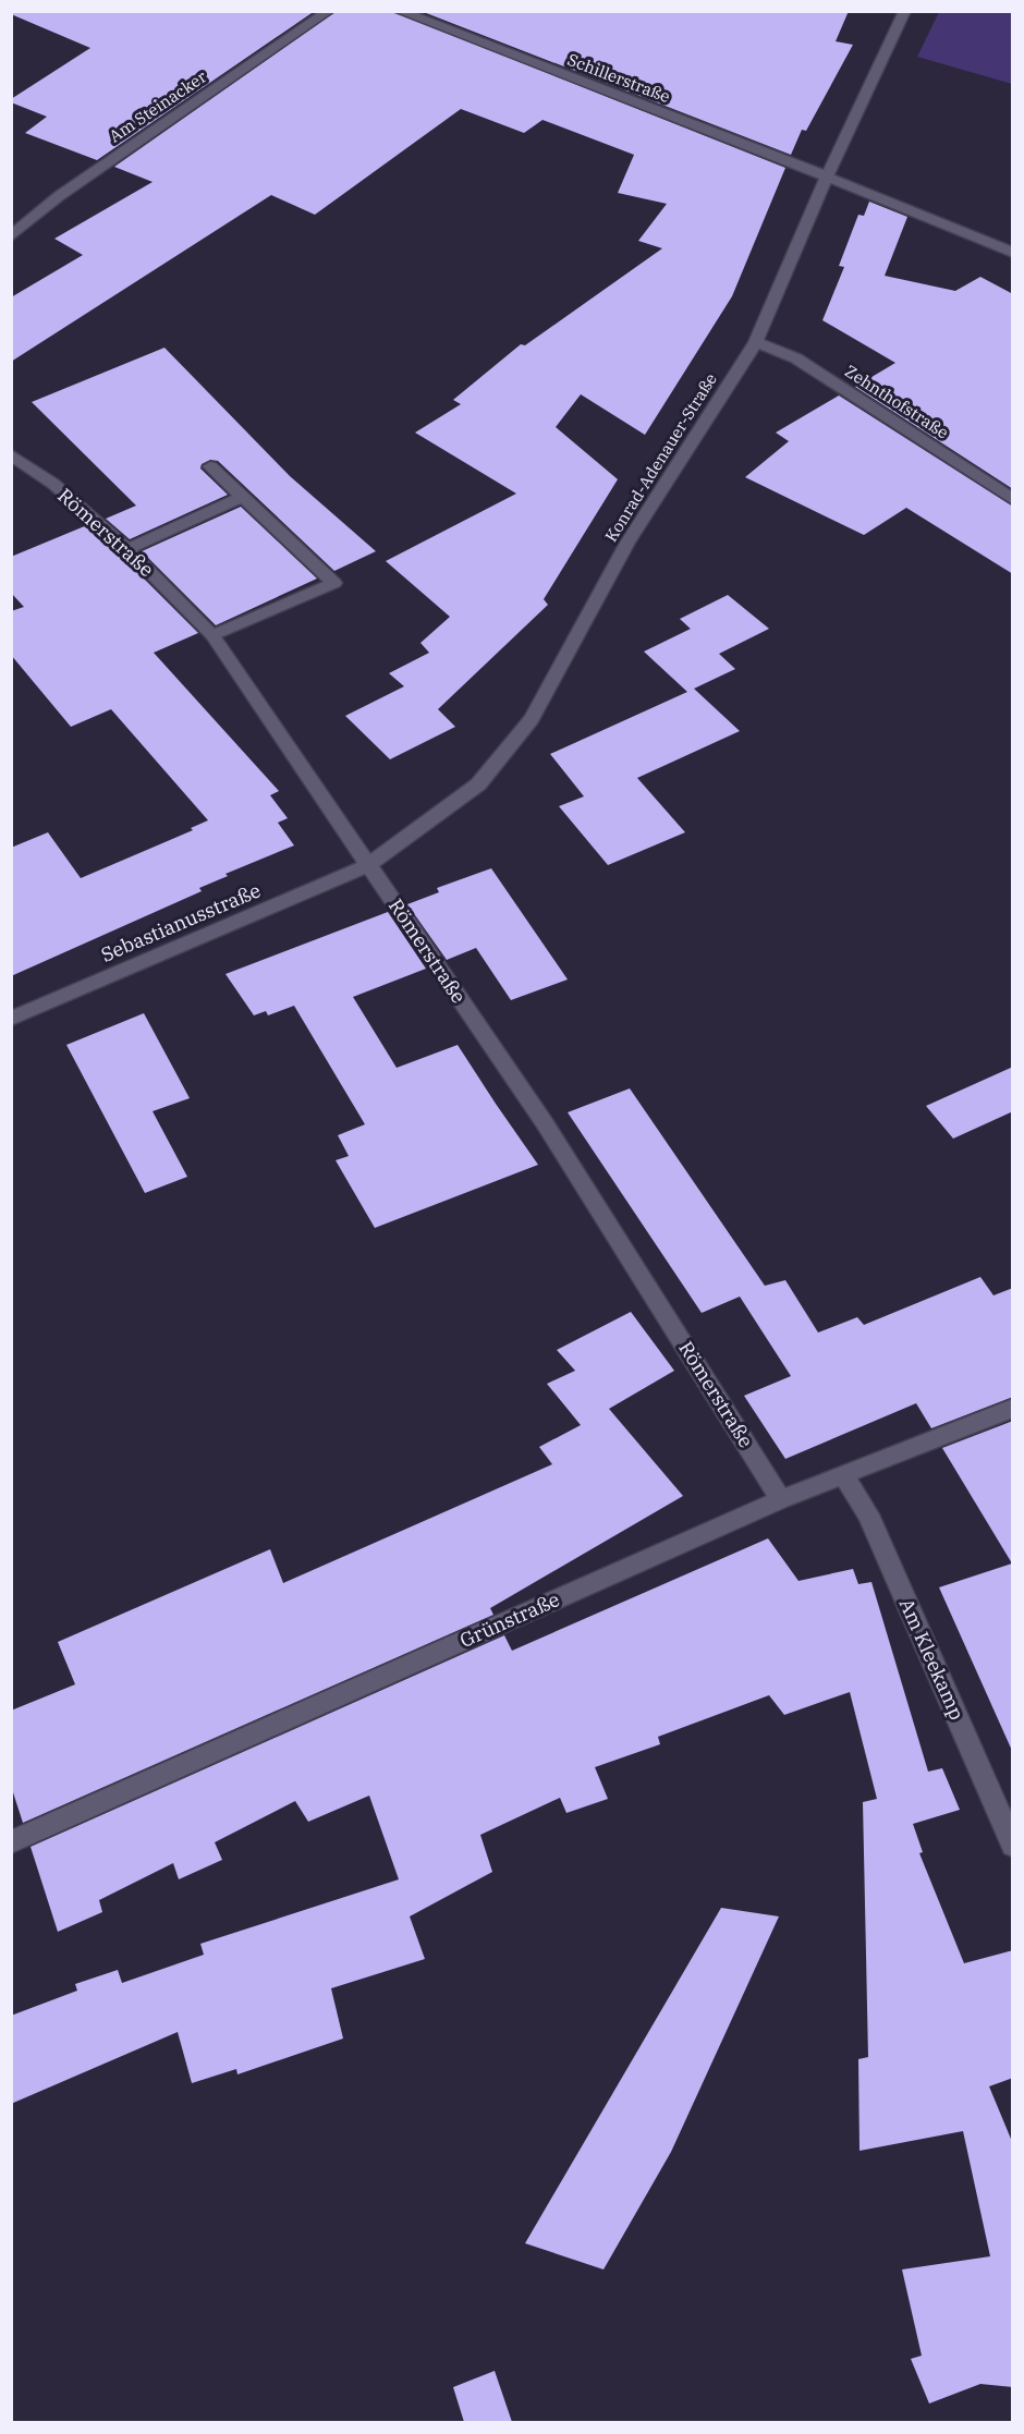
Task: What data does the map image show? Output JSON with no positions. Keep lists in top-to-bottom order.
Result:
{
  "streets": {
    "street": [
      "Schillerstraße",
      "Am Steinacker",
      "Zehnthofstraße",
      "Konrad-Adenauer-Straße",
      "Römerstraße",
      "Sebastianusstraße",
      "Grünstraße",
      "Am Kleekamp"
    ]
  },
  "crossings": [
    ["Schillerstraße", "Konrad-Adenauer-Straße"],
    ["Zehnthofstraße", "Konrad-Adenauer-Straße"],
    ["Konrad-Adenauer-Straße", "Römerstraße"],
    ["Konrad-Adenauer-Straße", "Sebastianusstraße"],
    ["Römerstraße", "Sebastianusstraße"],
    ["Römerstraße", "Grünstraße"],
    ["Grünstraße", "Am Kleekamp"]
  ]
}
